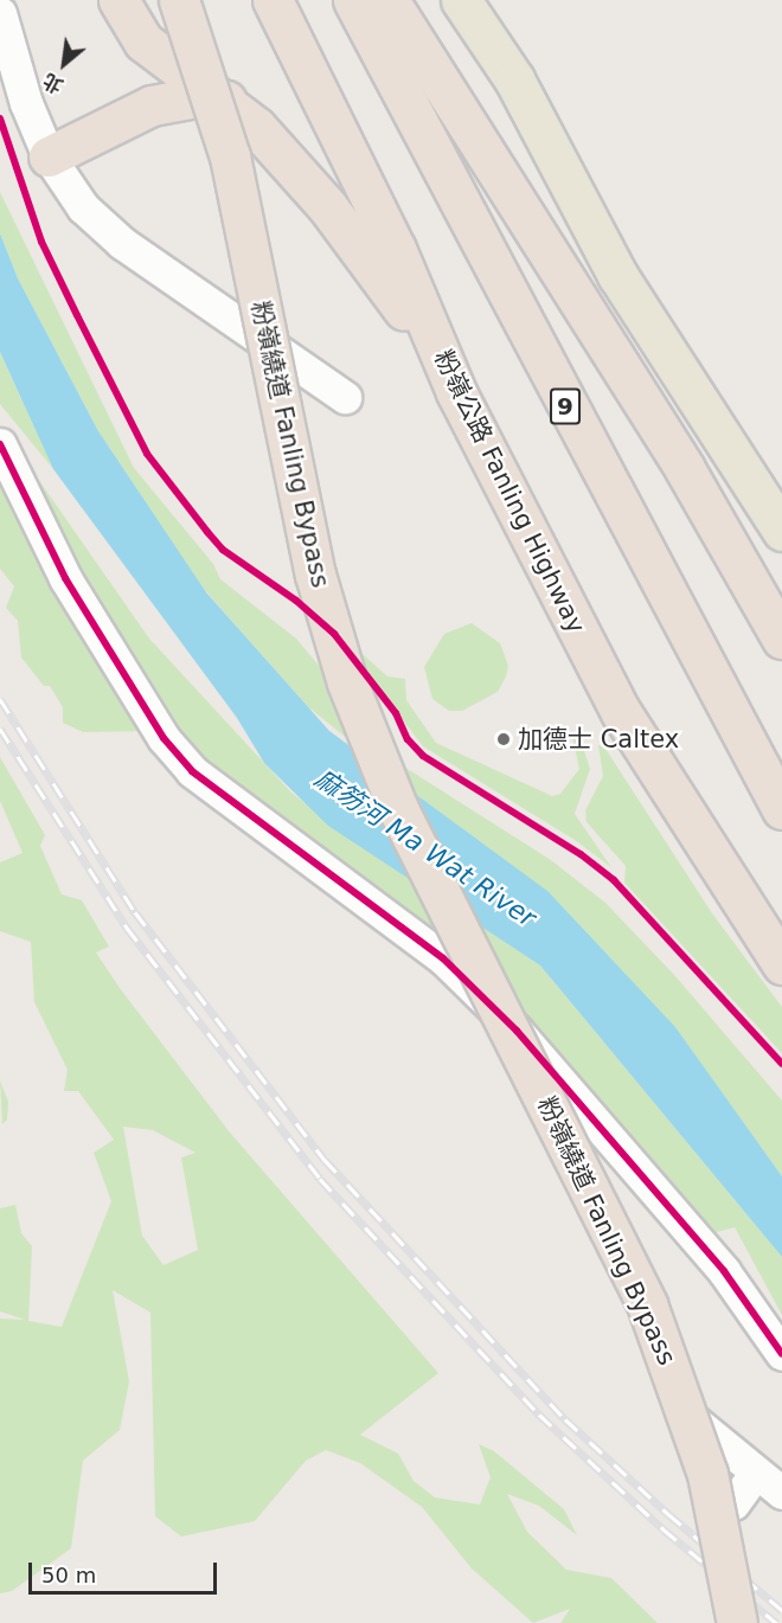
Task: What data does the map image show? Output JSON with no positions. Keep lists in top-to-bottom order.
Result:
{
  "streets": {
    "highway": ["9", "粉嶺繞道 Fanling Bypass", "粉嶺公路 Fanling Highway"]
  },
  "water": ["麻笏河 Ma Wat River"],
  "places": ["加德士 Caltex"],
  "scale_bar": "50 m",
  "north": "bottom left"
}
